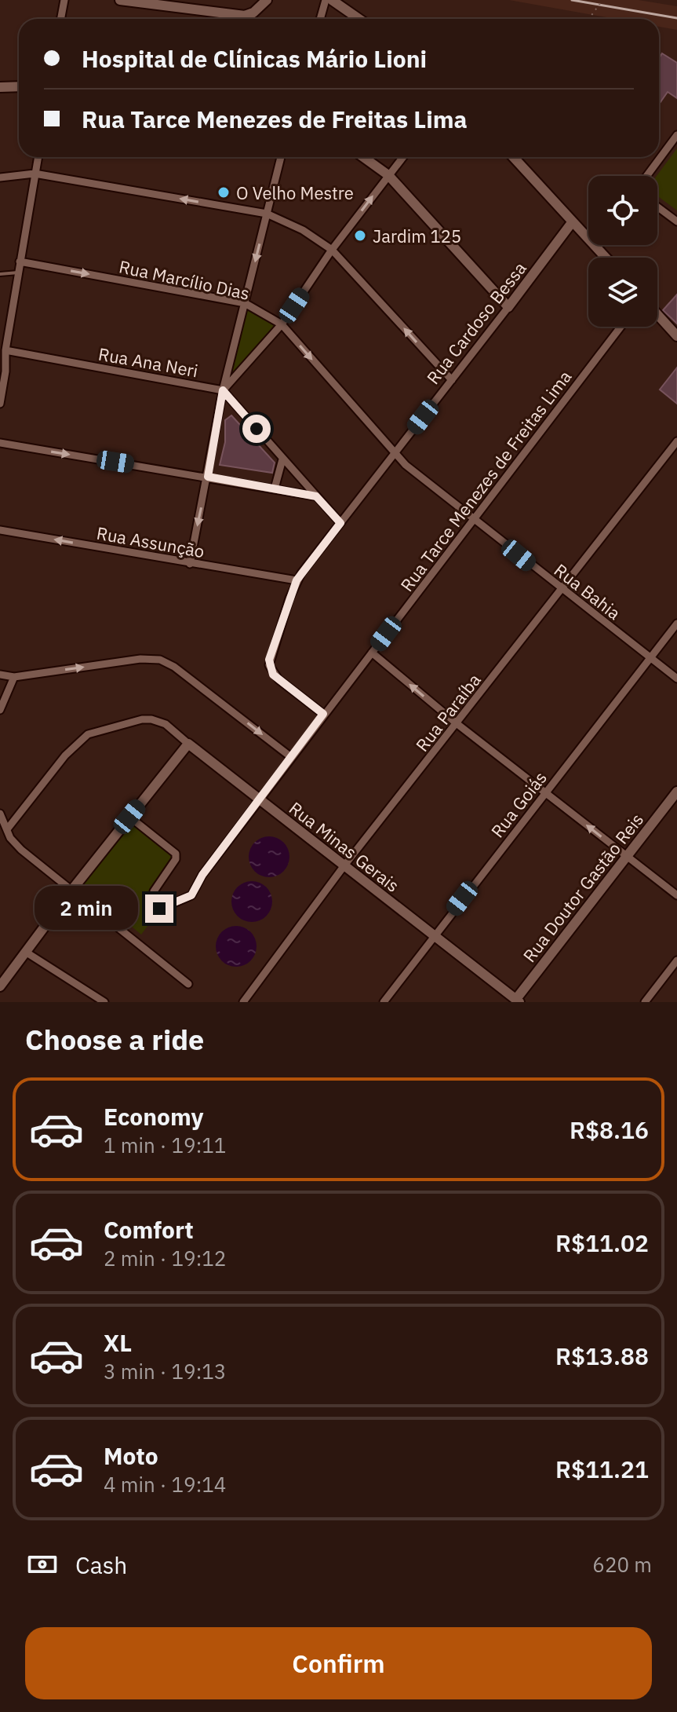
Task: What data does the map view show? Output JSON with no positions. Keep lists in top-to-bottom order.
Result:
{
  "streets": {
    "street": [
      "Rua Marcílio Dias",
      "Rua Cardoso Bessa",
      "Rua Ana Neri",
      "Rua Tarce Menezes de Freitas Lima",
      "Rua Assunção",
      "Rua Bahia",
      "Rua Paraíba",
      "Rua Goiás",
      "Rua Minas Gerais",
      "Rua Doutor Gastão Reis"
    ]
  },
  "crossings": [
    ["Rua Marcílio Dias", "Rua Cardoso Bessa"],
    ["Rua Marcílio Dias", "Rua Bahia"],
    ["Rua Cardoso Bessa", "Rua Tarce Menezes de Freitas Lima"],
    ["Rua Cardoso Bessa", "Rua Assunção"],
    ["Rua Cardoso Bessa", "Rua Bahia"],
    ["Rua Tarce Menezes de Freitas Lima", "Rua Bahia"],
    ["Rua Tarce Menezes de Freitas Lima", "Rua Minas Gerais"],
    ["Rua Bahia", "Rua Paraíba"],
    ["Rua Bahia", "Rua Goiás"],
    ["Rua Paraíba", "Rua Minas Gerais"],
    ["Rua Goiás", "Rua Minas Gerais"],
    ["Rua Minas Gerais", "Rua Doutor Gastão Reis"]
  ],
  "one_way": ["Rua Marcílio Dias", "Rua Assunção"],
  "places": ["O Velho Mestre", "Jardim 125"],
  "page": {
    "banner": ["Hospital de Clínicas Mário Lioni", "Rua Tarce Menezes de Freitas Lima"],
    "bubble": "2 min",
    "heading": "Choose a ride",
    "list": [
      {
        "name": "Economy",
        "note": "1 min · 19:11",
        "value": "R$8.16"
      },
      {
        "name": "Comfort",
        "note": "2 min · 19:12",
        "value": "R$11.02"
      },
      {
        "name": "XL",
        "note": "3 min · 19:13",
        "value": "R$13.88"
      },
      {
        "name": "Moto",
        "note": "4 min · 19:14",
        "value": "R$11.21"
      }
    ],
    "pay": ["Cash", "620 m"],
    "buttons": "Confirm"
  }
}
